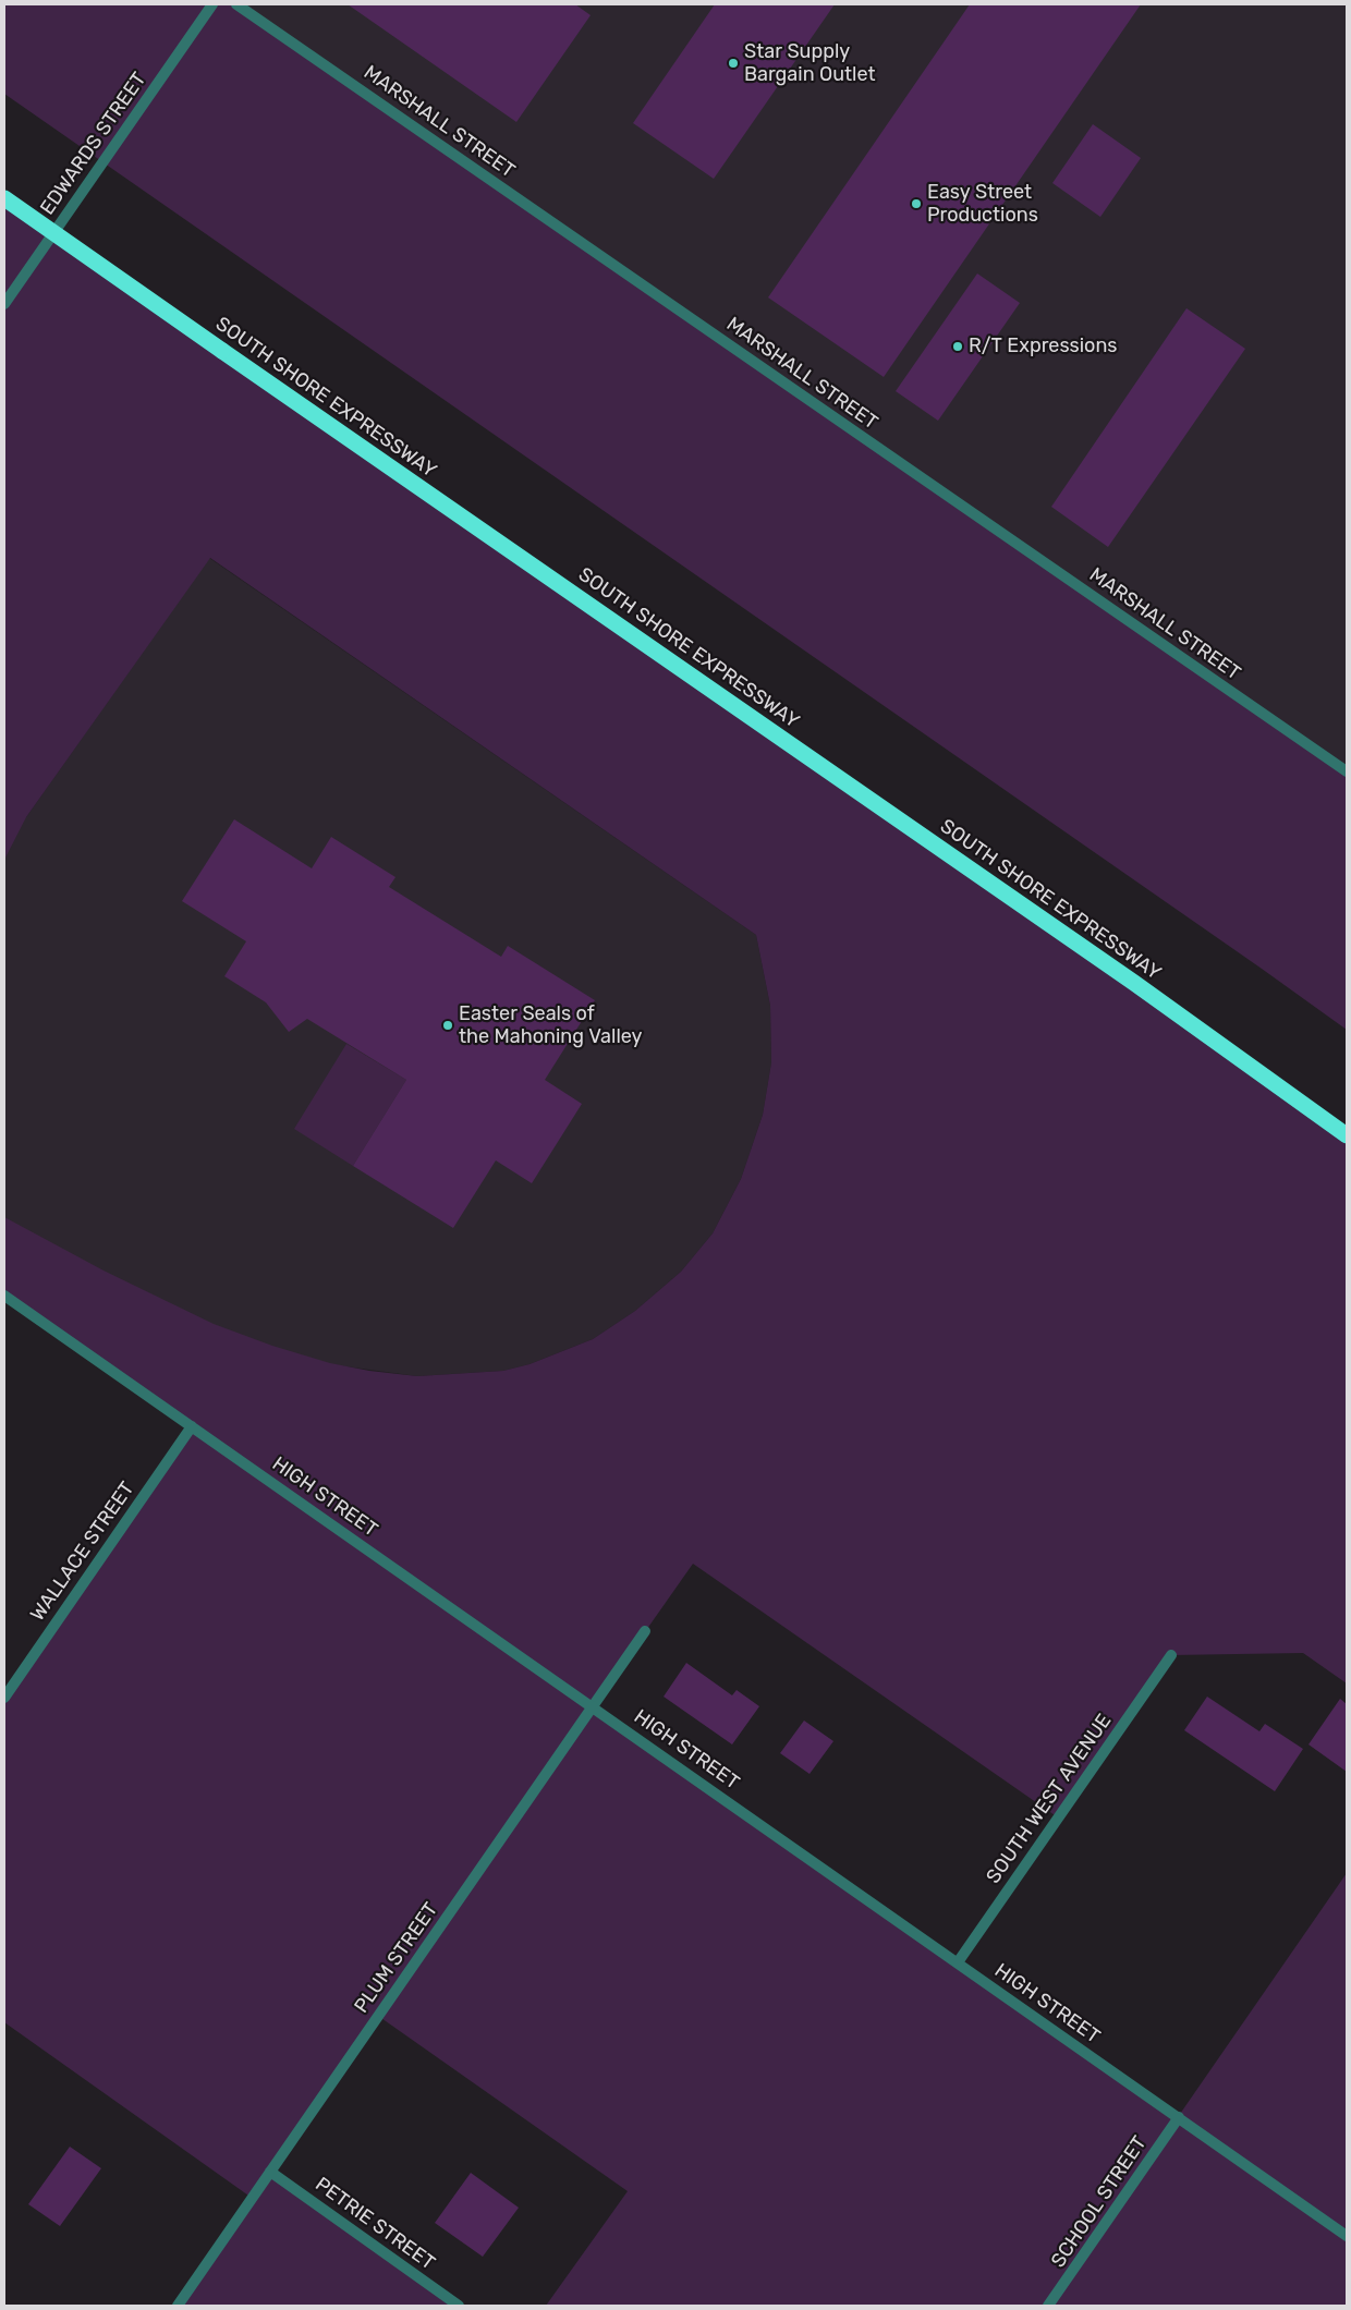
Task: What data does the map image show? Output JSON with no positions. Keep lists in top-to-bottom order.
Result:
{
  "streets": {
    "highway": ["SOUTH SHORE EXPRESSWAY"],
    "street": [
      "MARSHALL STREET",
      "EDWARDS STREET",
      "HIGH STREET",
      "WALLACE STREET",
      "SOUTH WEST AVENUE",
      "PLUM STREET",
      "SCHOOL STREET",
      "PETRIE STREET"
    ]
  },
  "crossings": [
    ["HIGH STREET", "WALLACE STREET"],
    ["HIGH STREET", "SOUTH WEST AVENUE"],
    ["HIGH STREET", "PLUM STREET"],
    ["HIGH STREET", "SCHOOL STREET"],
    ["PLUM STREET", "PETRIE STREET"]
  ],
  "places": [
    "Star Supply Bargain Outlet",
    "Easy Street Productions",
    "R/T Expressions",
    "Easter Seals of the Mahoning Valley"
  ]
}
